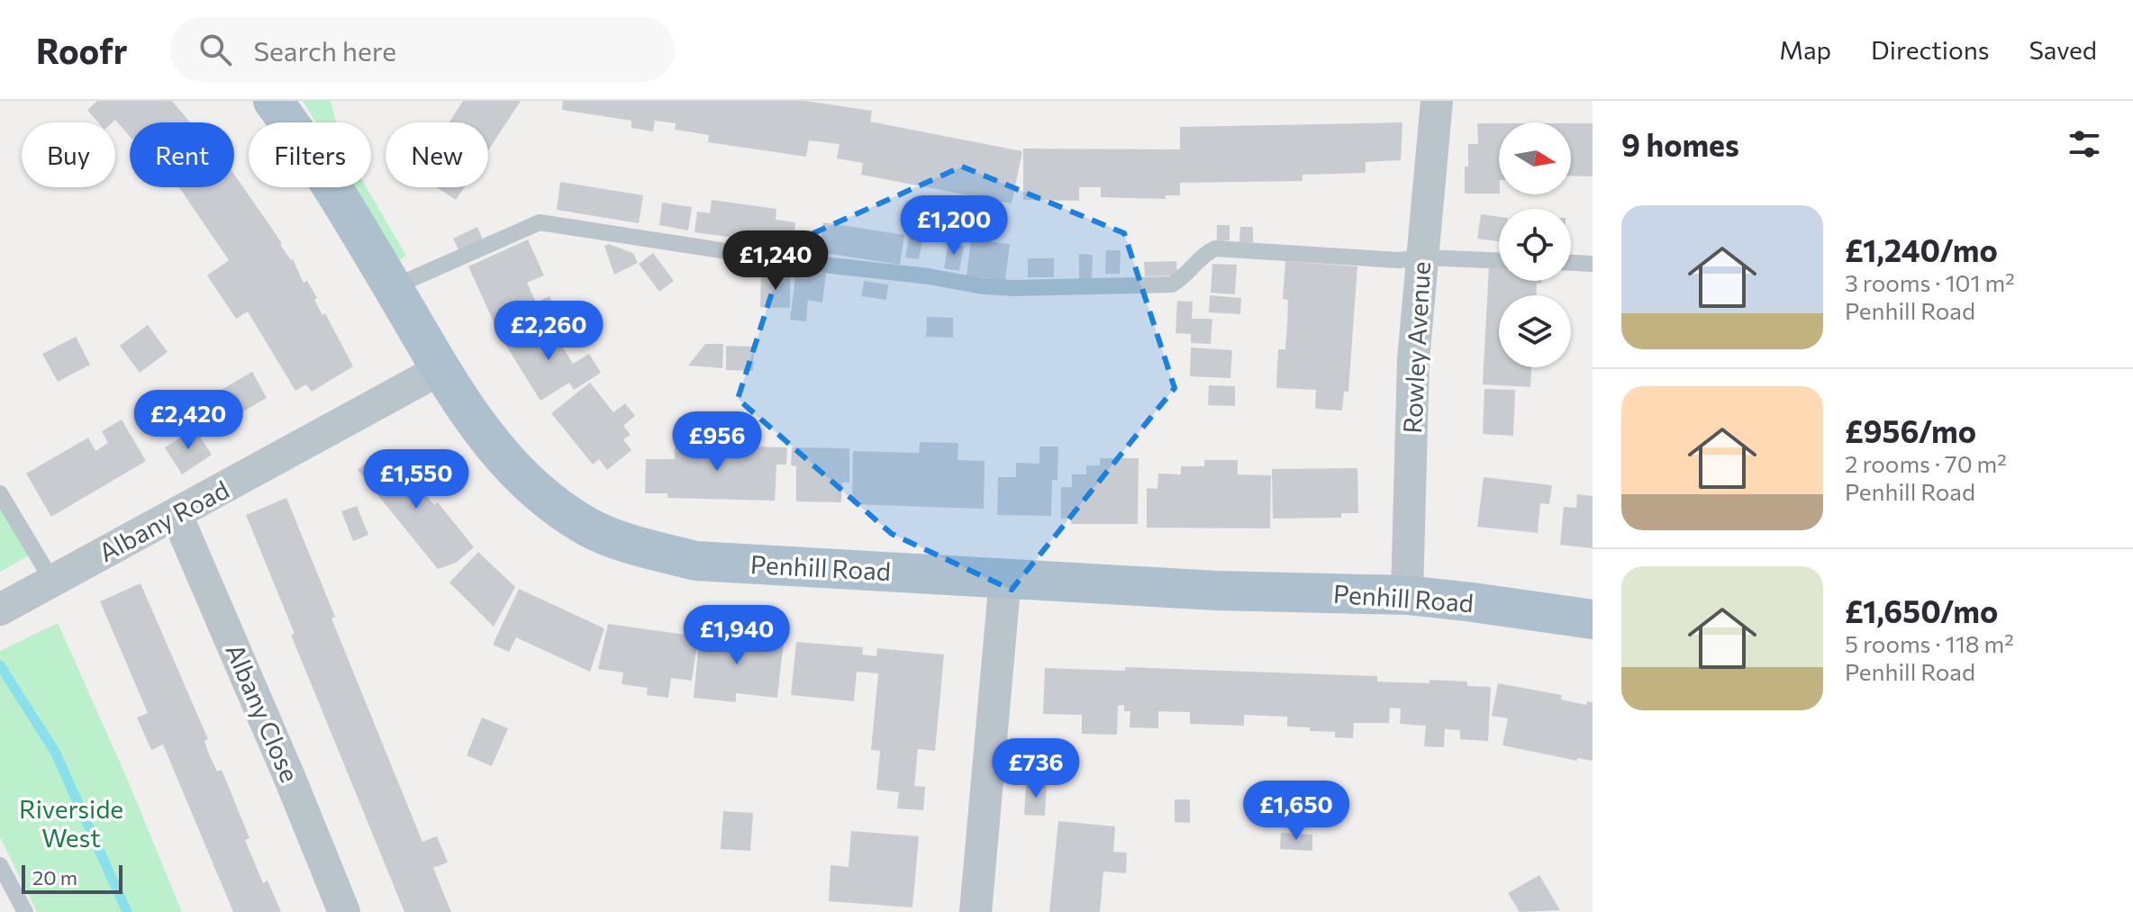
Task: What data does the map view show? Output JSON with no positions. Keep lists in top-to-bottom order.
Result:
{
  "streets": {
    "main road": ["Penhill Road"],
    "street": ["Rowley Avenue", "Albany Road", "Albany Close"]
  },
  "crossings": [
    ["Rowley Avenue", "Penhill Road"],
    ["Albany Road", "Penhill Road"],
    ["Albany Road", "Albany Close"]
  ],
  "parks": ["Riverside West"],
  "scale_bar": "20 m",
  "north": "right",
  "page": {
    "header": "Roofr",
    "search": "Search here",
    "nav": ["Map", "Directions", "Saved"],
    "heading": "9 homes",
    "chip": [
      "Buy",
      "Rent",
      "Filters",
      "New"
    ],
    "list": [
      {
        "name": "£1,240/mo",
        "note": "3 rooms · 101 m² · Penhill Road"
      },
      {
        "name": "£956/mo",
        "note": "2 rooms · 70 m² · Penhill Road"
      },
      {
        "name": "£1,650/mo",
        "note": "5 rooms · 118 m² · Penhill Road"
      }
    ],
    "price": [
      "£1,200",
      "£1,240",
      "£2,260",
      "£2,420",
      "£956",
      "£1,550",
      "£1,940",
      "£736",
      "£1,650"
    ],
    "scale": "20 m"
  }
}
